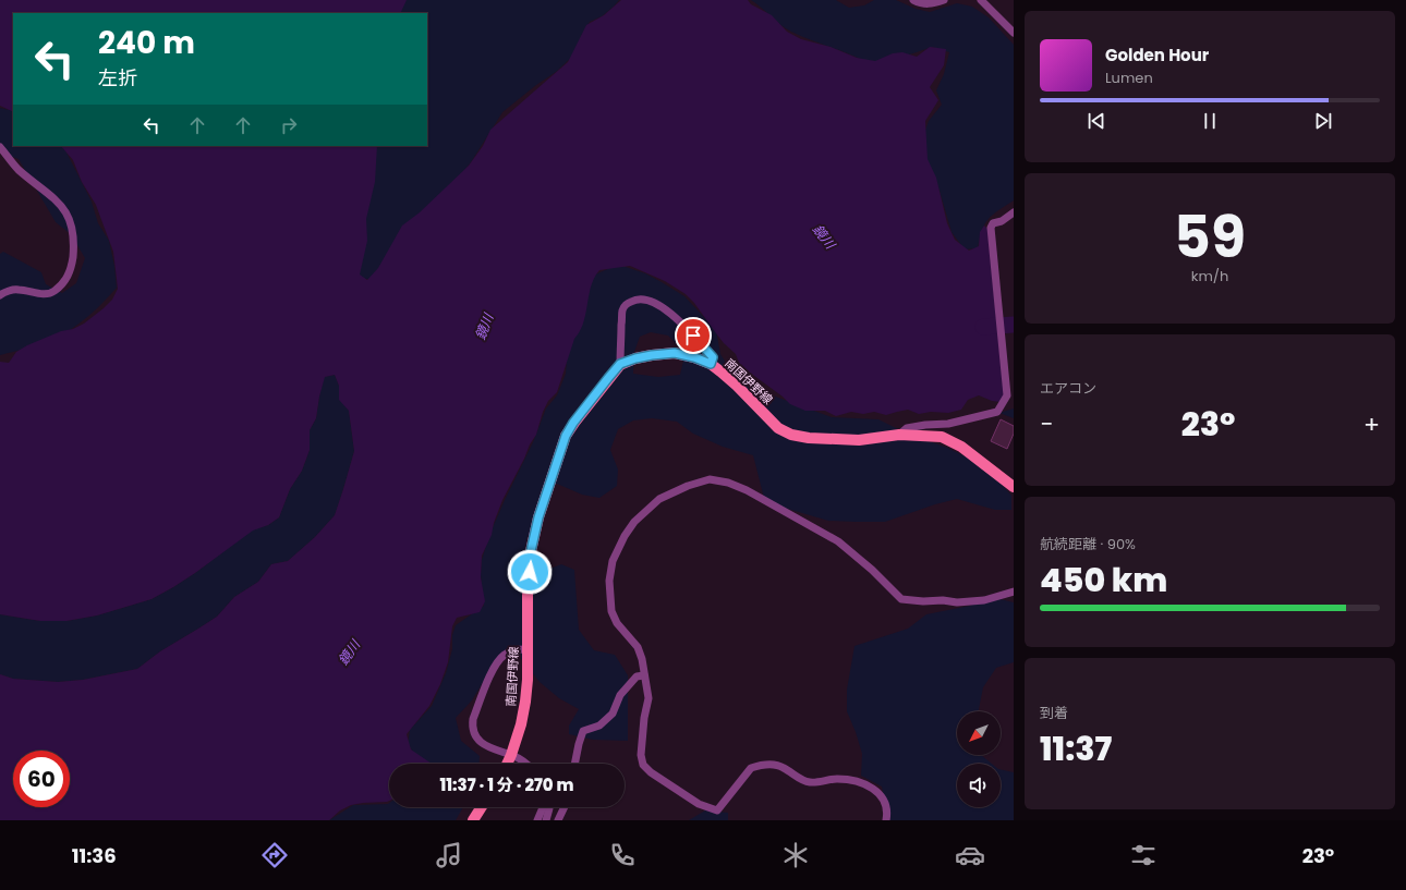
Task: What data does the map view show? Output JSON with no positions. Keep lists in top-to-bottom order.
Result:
{
  "streets": {
    "main road": ["南国伊野線"]
  },
  "water": ["鏡川"],
  "north": "bottom left",
  "page": {
    "turn": ["240 m", "左折"],
    "song": ["Golden Hour", "Lumen"],
    "tile": [
      ["59", "km/h"],
      "エアコン",
      ["航続距離 · 90%", "450 km"],
      ["到着", "11:37"]
    ],
    "heat": ["−", "23°", "+"],
    "limit": "60",
    "trip": "11:37 · 1 分 · 270 m",
    "tabs": ["11:36", "23°"]
  }
}
